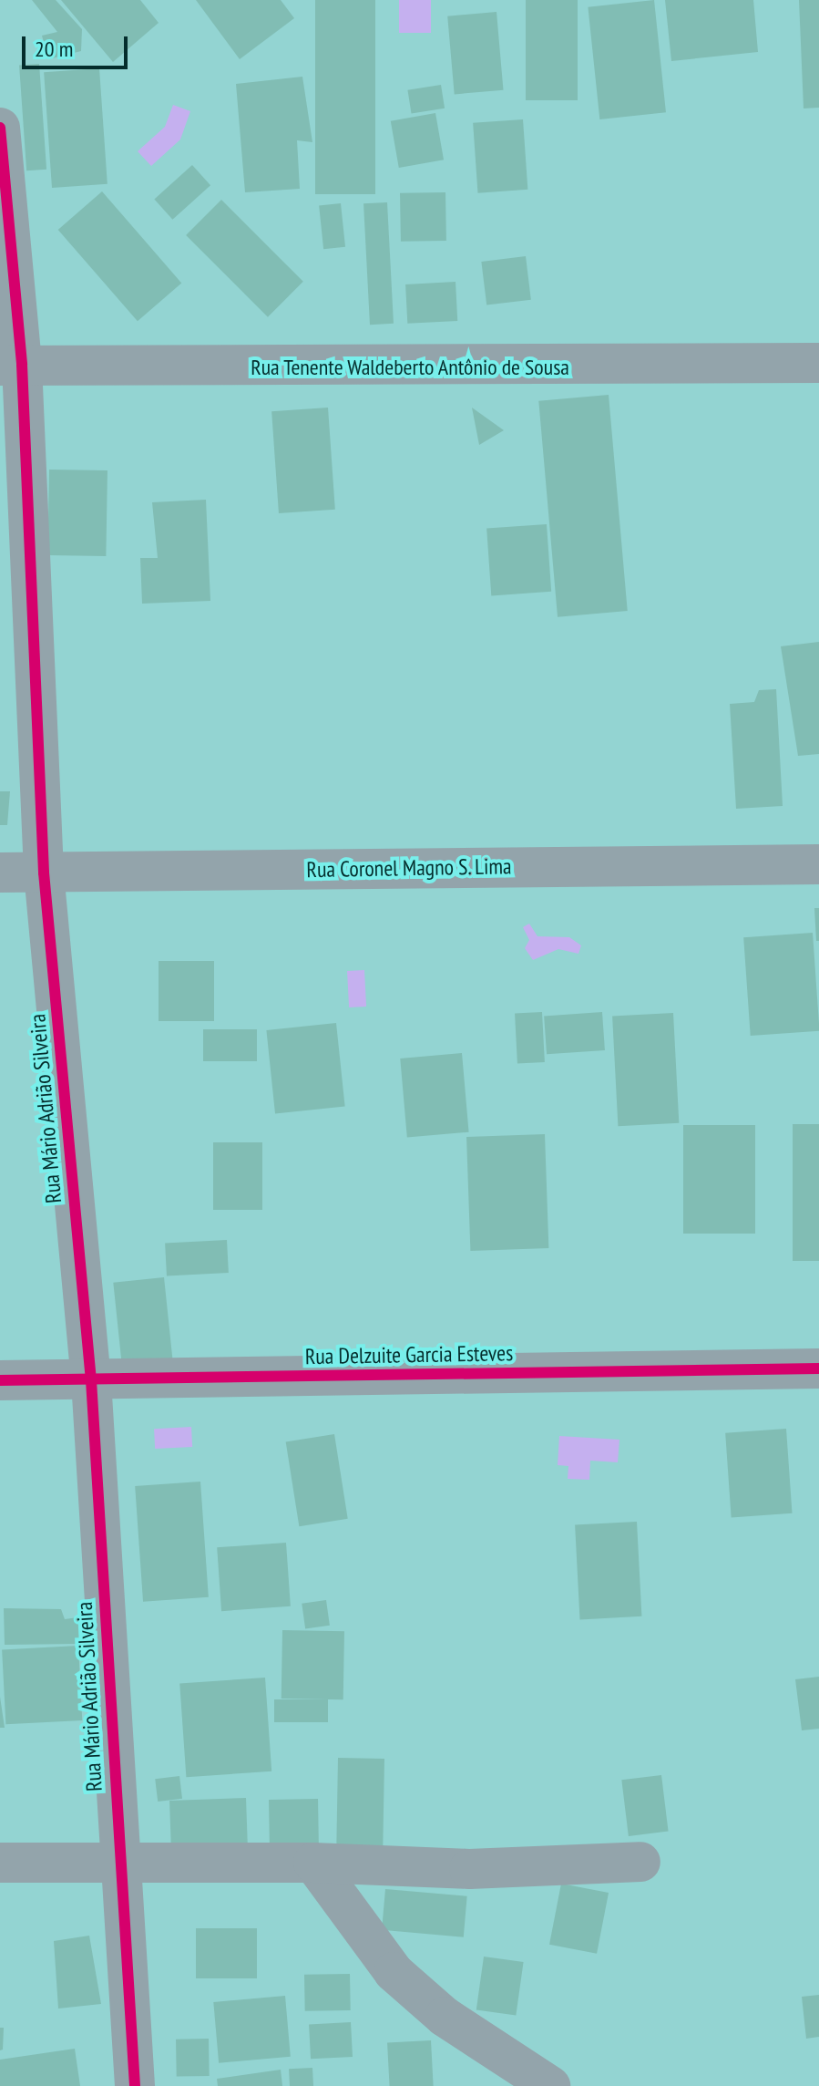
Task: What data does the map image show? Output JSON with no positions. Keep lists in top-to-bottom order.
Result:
{
  "streets": {
    "street": [
      "Rua Tenente Waldeberto Antônio de Sousa",
      "Rua Coronel Magno S. Lima",
      "Rua Mário Adrião Silveira",
      "Rua Delzuite Garcia Esteves"
    ]
  },
  "crossings": [
    ["Rua Tenente Waldeberto Antônio de Sousa", "Rua Mário Adrião Silveira"],
    ["Rua Coronel Magno S. Lima", "Rua Mário Adrião Silveira"],
    ["Rua Mário Adrião Silveira", "Rua Delzuite Garcia Esteves"]
  ],
  "scale_bar": "20 m"
}
